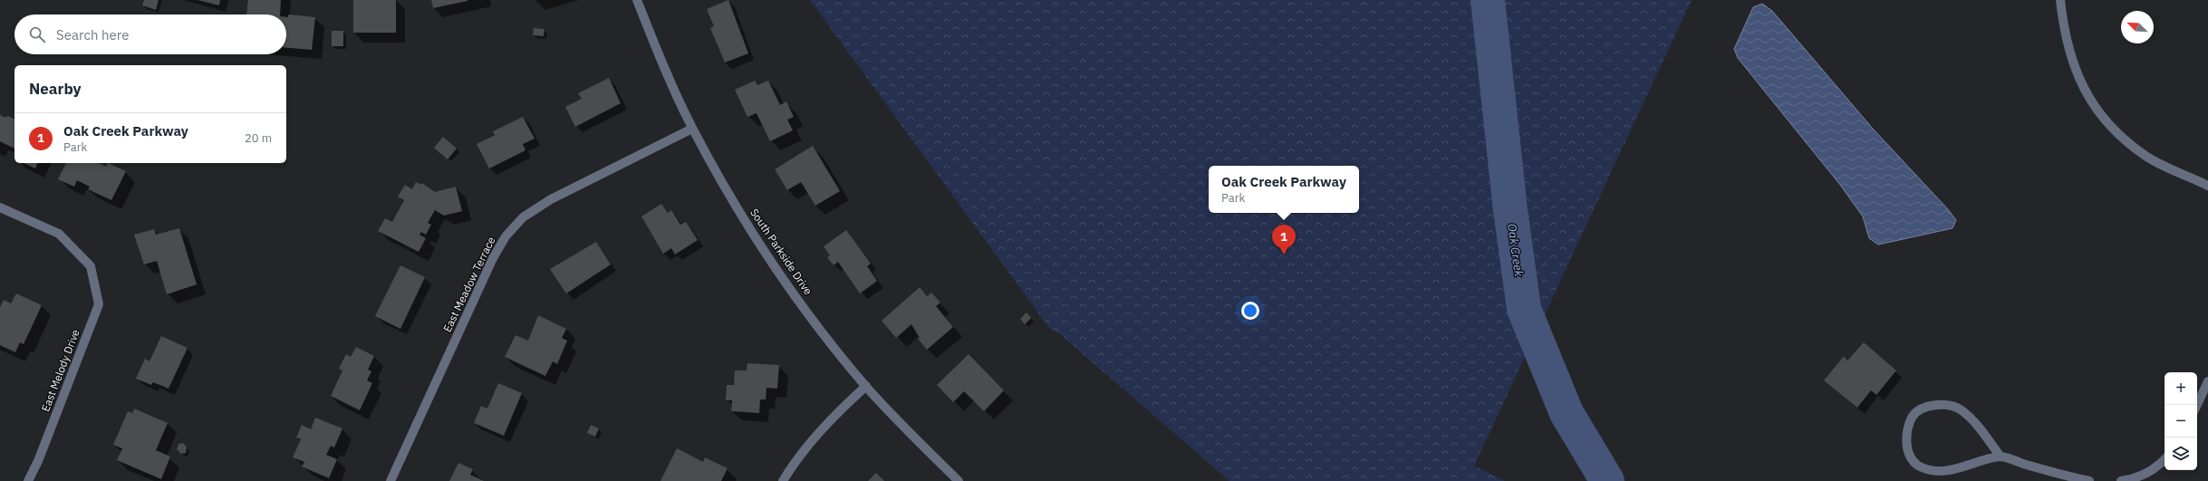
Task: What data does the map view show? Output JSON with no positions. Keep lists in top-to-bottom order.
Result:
{
  "streets": {
    "street": ["South Parkside Drive", "East Meadow Terrace", "East Melody Drive"]
  },
  "crossings": [
    ["South Parkside Drive", "East Meadow Terrace"]
  ],
  "water": ["Oak Creek"],
  "north": "top left",
  "page": {
    "search": "Search here",
    "heading": "Nearby",
    "list": [
      {
        "mark": "1",
        "name": "Oak Creek Parkway",
        "note": "Park",
        "value": "20 m"
      }
    ],
    "popup": ["Oak Creek Parkway", "Park"],
    "pins": "1",
    "map_buttons": ["+", "−"]
  }
}
